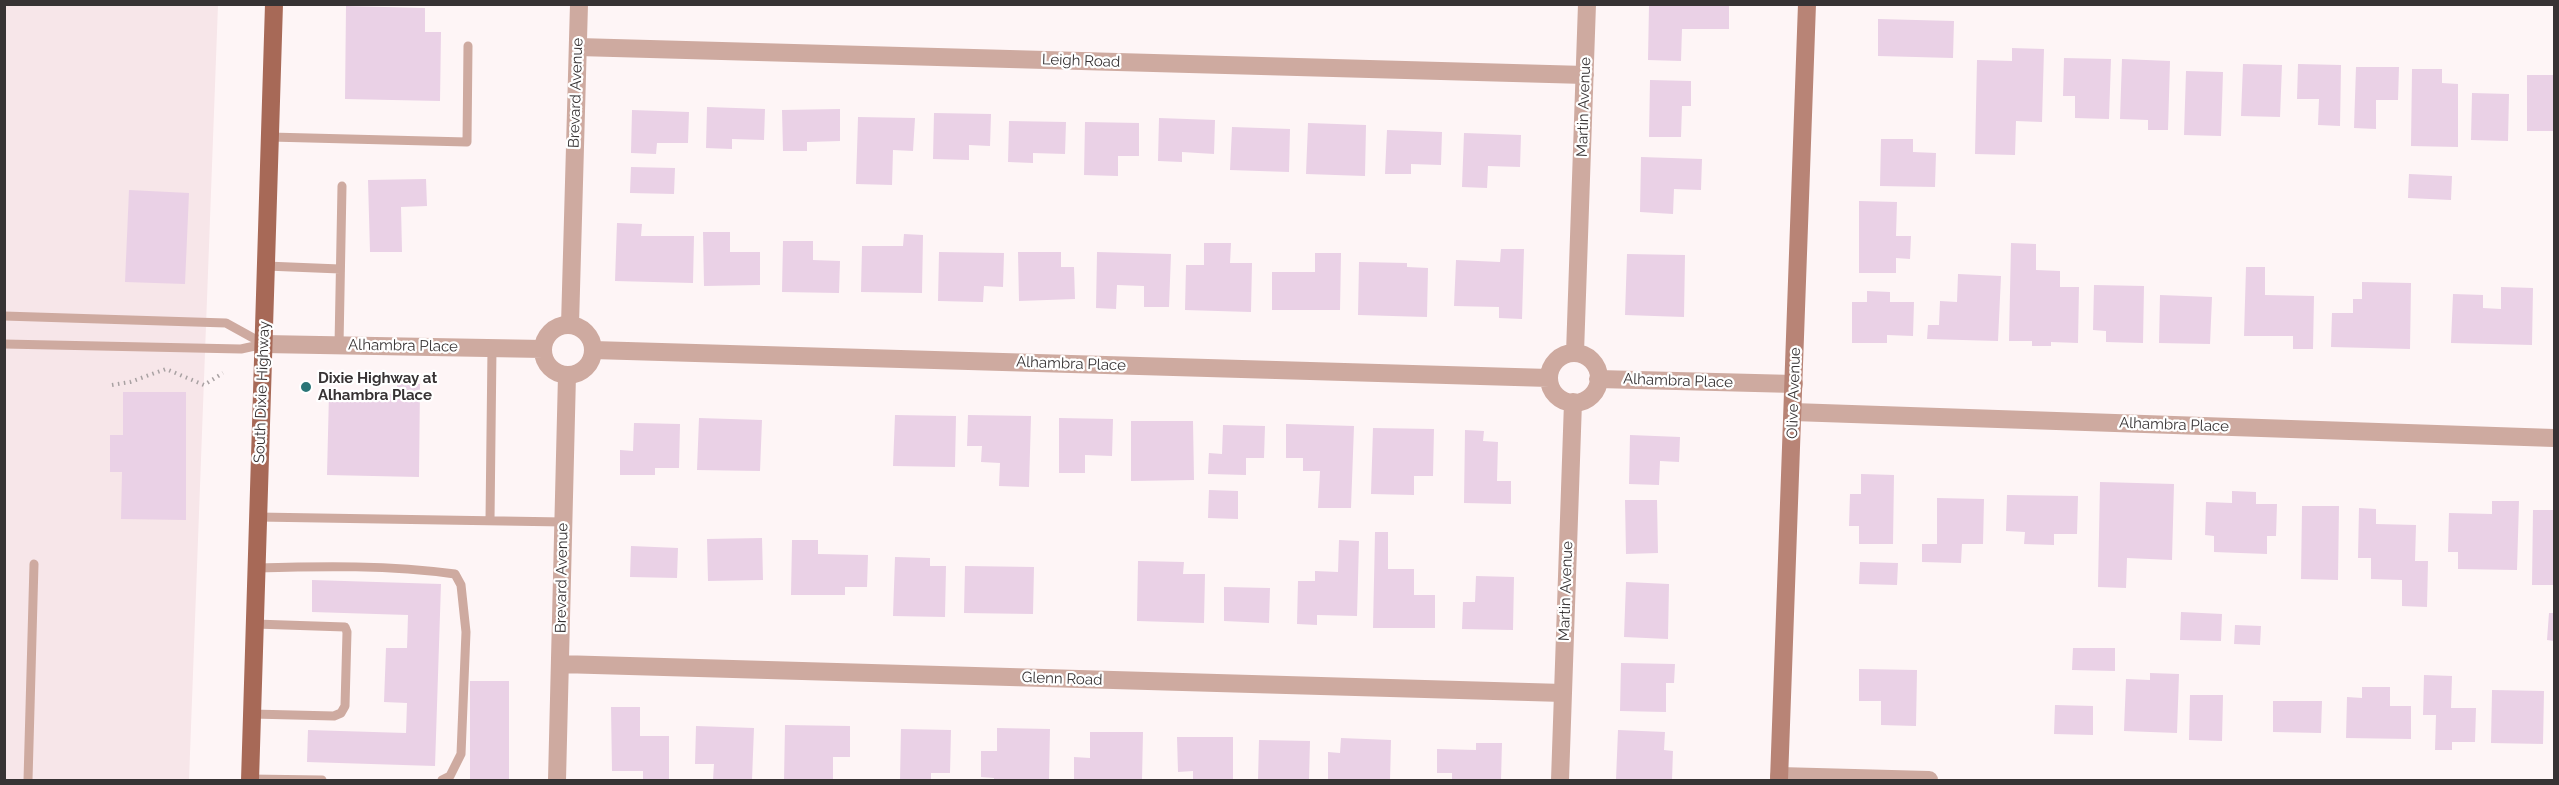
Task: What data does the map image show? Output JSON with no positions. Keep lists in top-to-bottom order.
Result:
{
  "streets": {
    "main road": ["South Dixie Highway"],
    "street": [
      "Leigh Road",
      "Brevard Avenue",
      "Martin Avenue",
      "Alhambra Place",
      "Olive Avenue",
      "Glenn Road"
    ]
  },
  "crossings": [
    ["Leigh Road", "Brevard Avenue"],
    ["Leigh Road", "Martin Avenue"],
    ["Brevard Avenue", "Alhambra Place"],
    ["Brevard Avenue", "Glenn Road"],
    ["Martin Avenue", "Alhambra Place"],
    ["Martin Avenue", "Glenn Road"],
    ["Alhambra Place", "South Dixie Highway"],
    ["Alhambra Place", "Olive Avenue"]
  ],
  "places": ["Dixie Highway at Alhambra Place"]
}
